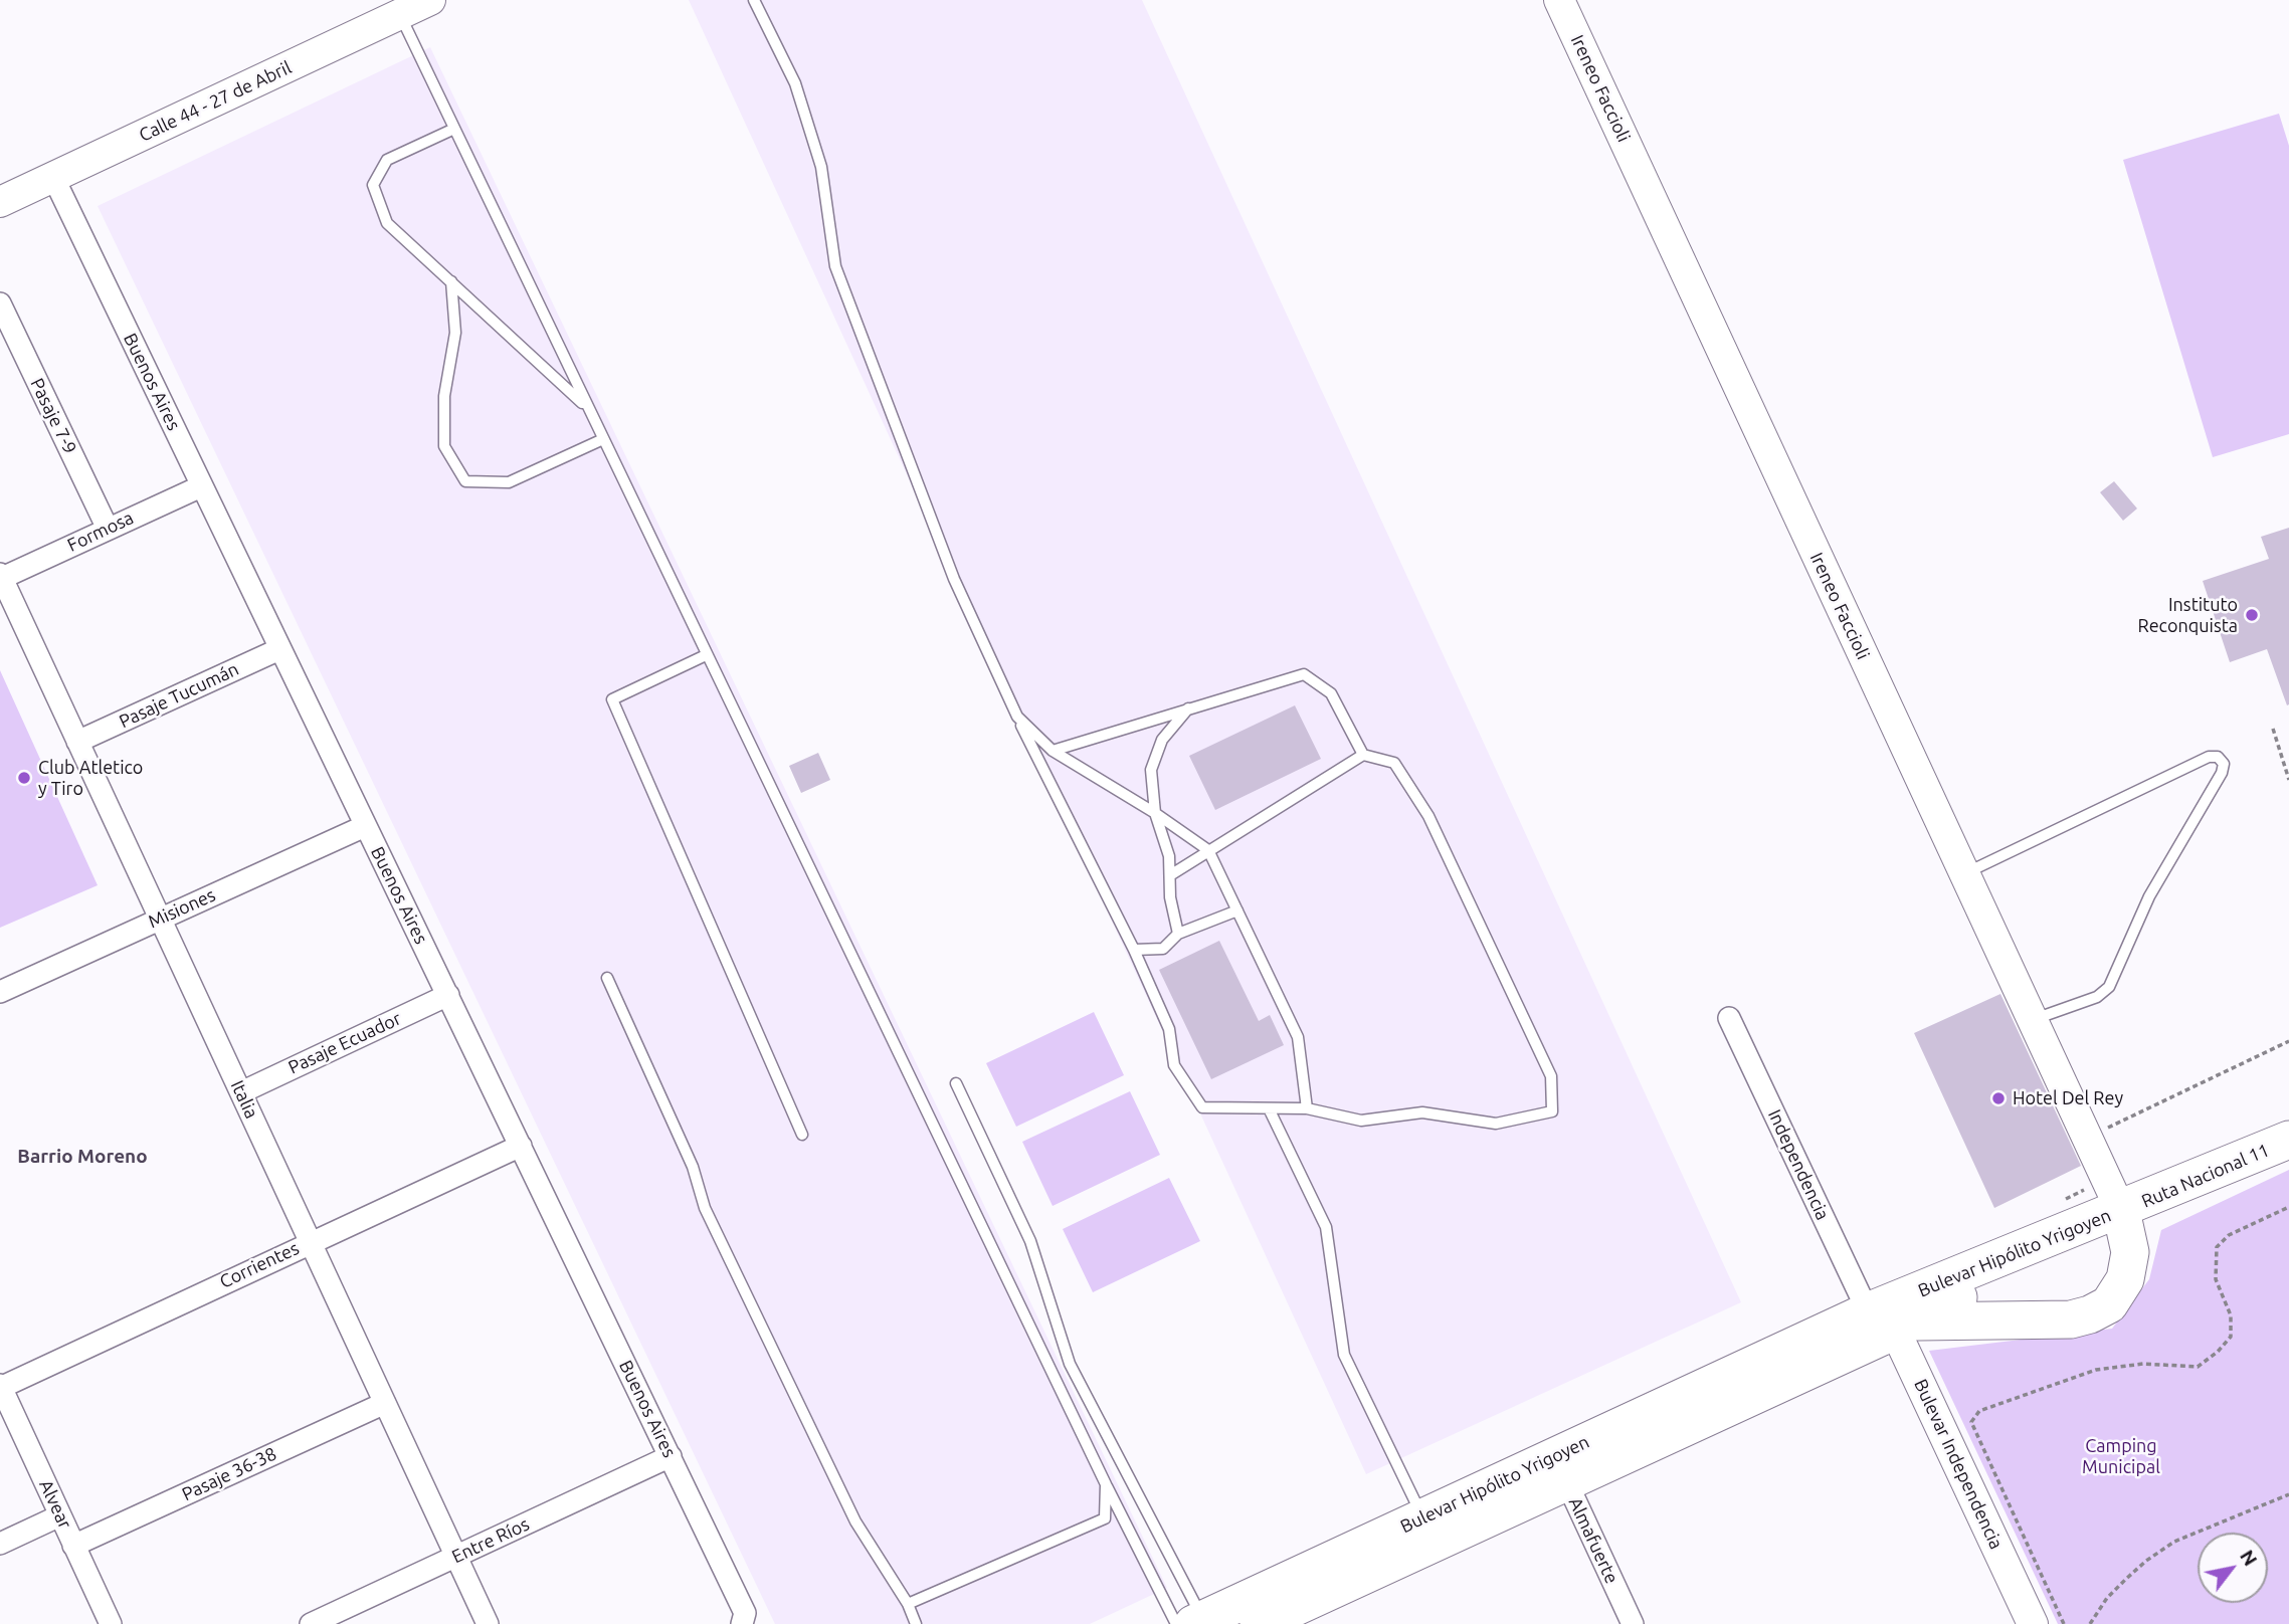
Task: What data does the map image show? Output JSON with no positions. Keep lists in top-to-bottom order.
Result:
{
  "streets": {
    "highway": ["Ruta Nacional 11", "Bulevar Hipólito Yrigoyen"],
    "street": [
      "Ireneo Faccioli",
      "Calle 44 - 27 de Abril",
      "Buenos Aires",
      "Pasaje 7-9",
      "Formosa",
      "Pasaje Tucumán",
      "Misiones",
      "Pasaje Ecuador",
      "Italia",
      "Independencia",
      "Corrientes",
      "Bulevar Independencia",
      "Pasaje 36-38",
      "Alvear",
      "Entre Ríos",
      "Almafuerte"
    ]
  },
  "crossings": [
    ["Ireneo Faccioli", "Ruta Nacional 11"],
    ["Ireneo Faccioli", "Bulevar Hipólito Yrigoyen"],
    ["Calle 44 - 27 de Abril", "Buenos Aires"],
    ["Buenos Aires", "Formosa"],
    ["Buenos Aires", "Pasaje Tucumán"],
    ["Buenos Aires", "Misiones"],
    ["Buenos Aires", "Pasaje Ecuador"],
    ["Buenos Aires", "Corrientes"],
    ["Buenos Aires", "Entre Ríos"],
    ["Pasaje 7-9", "Formosa"],
    ["Formosa", "Italia"],
    ["Pasaje Tucumán", "Italia"],
    ["Misiones", "Italia"],
    ["Pasaje Ecuador", "Italia"],
    ["Italia", "Corrientes"],
    ["Italia", "Pasaje 36-38"],
    ["Italia", "Entre Ríos"],
    ["Independencia", "Bulevar Hipólito Yrigoyen"],
    ["Independencia", "Bulevar Independencia"],
    ["Ruta Nacional 11", "Bulevar Hipólito Yrigoyen"],
    ["Bulevar Hipólito Yrigoyen", "Bulevar Independencia"],
    ["Bulevar Hipólito Yrigoyen", "Almafuerte"],
    ["Corrientes", "Alvear"],
    ["Pasaje 36-38", "Alvear"]
  ],
  "districts": ["Barrio Moreno"],
  "parks": ["Camping Municipal"],
  "places": ["Instituto Reconquista", "Club Atletico y Tiro", "Hotel Del Rey"],
  "north": "top right"
}
